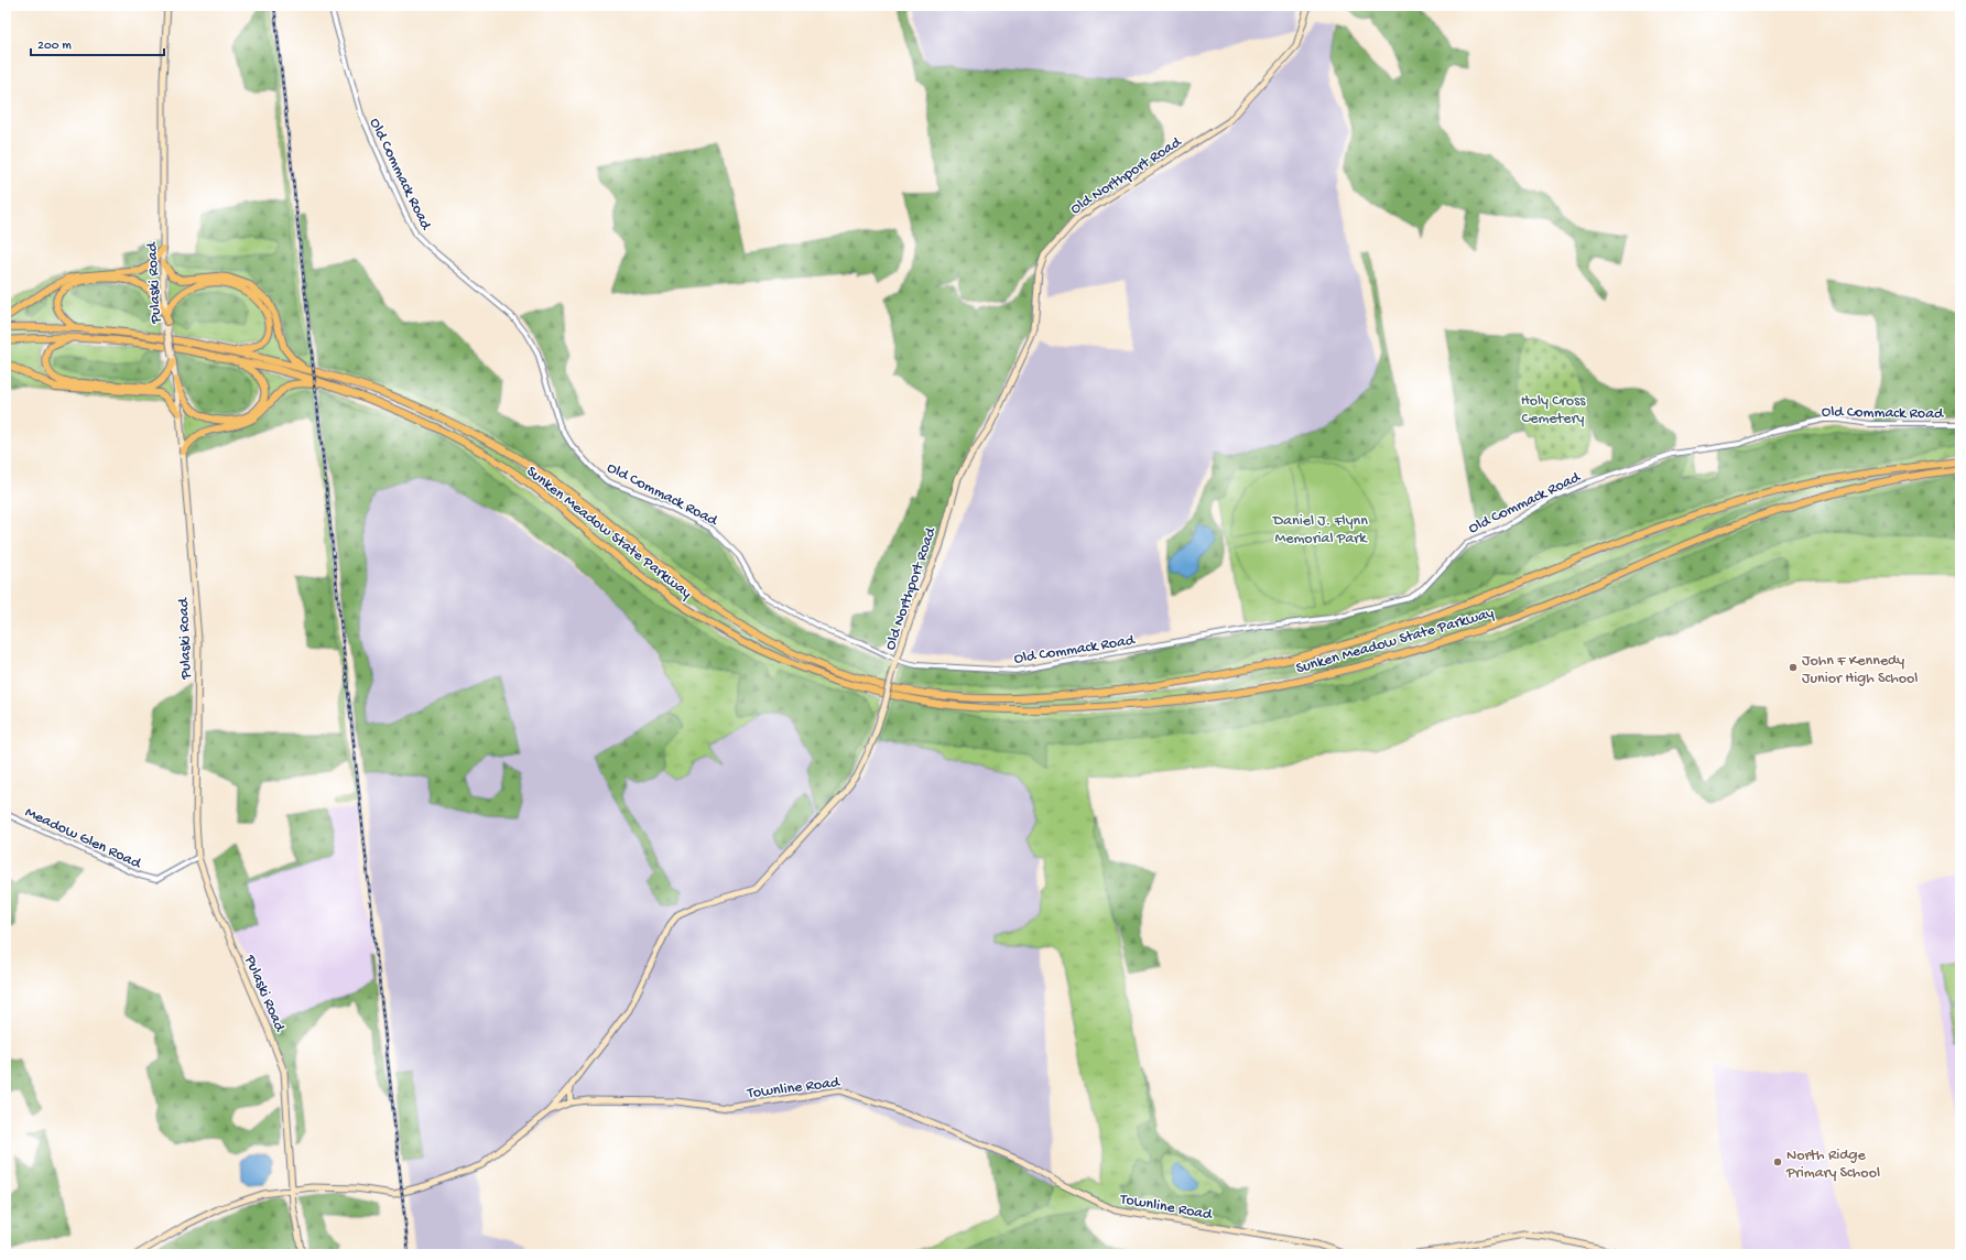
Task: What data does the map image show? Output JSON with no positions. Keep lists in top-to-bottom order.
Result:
{
  "streets": {
    "highway": ["Sunken Meadow State Parkway"],
    "main road": ["Old Northport Road", "Pulaski Road", "Townline Road"],
    "street": ["Old Commack Road", "Meadow Glen Road"]
  },
  "crossings": [
    ["Old Commack Road", "Old Northport Road"],
    ["Old Northport Road", "Townline Road"],
    ["Pulaski Road", "Meadow Glen Road"],
    ["Pulaski Road", "Townline Road"]
  ],
  "parks": ["Holy Cross Cemetery", "Daniel J. Flynn Memorial Park"],
  "places": ["John F Kennedy Junior High School", "North Ridge Primary School"],
  "scale_bar": "200 m"
}
